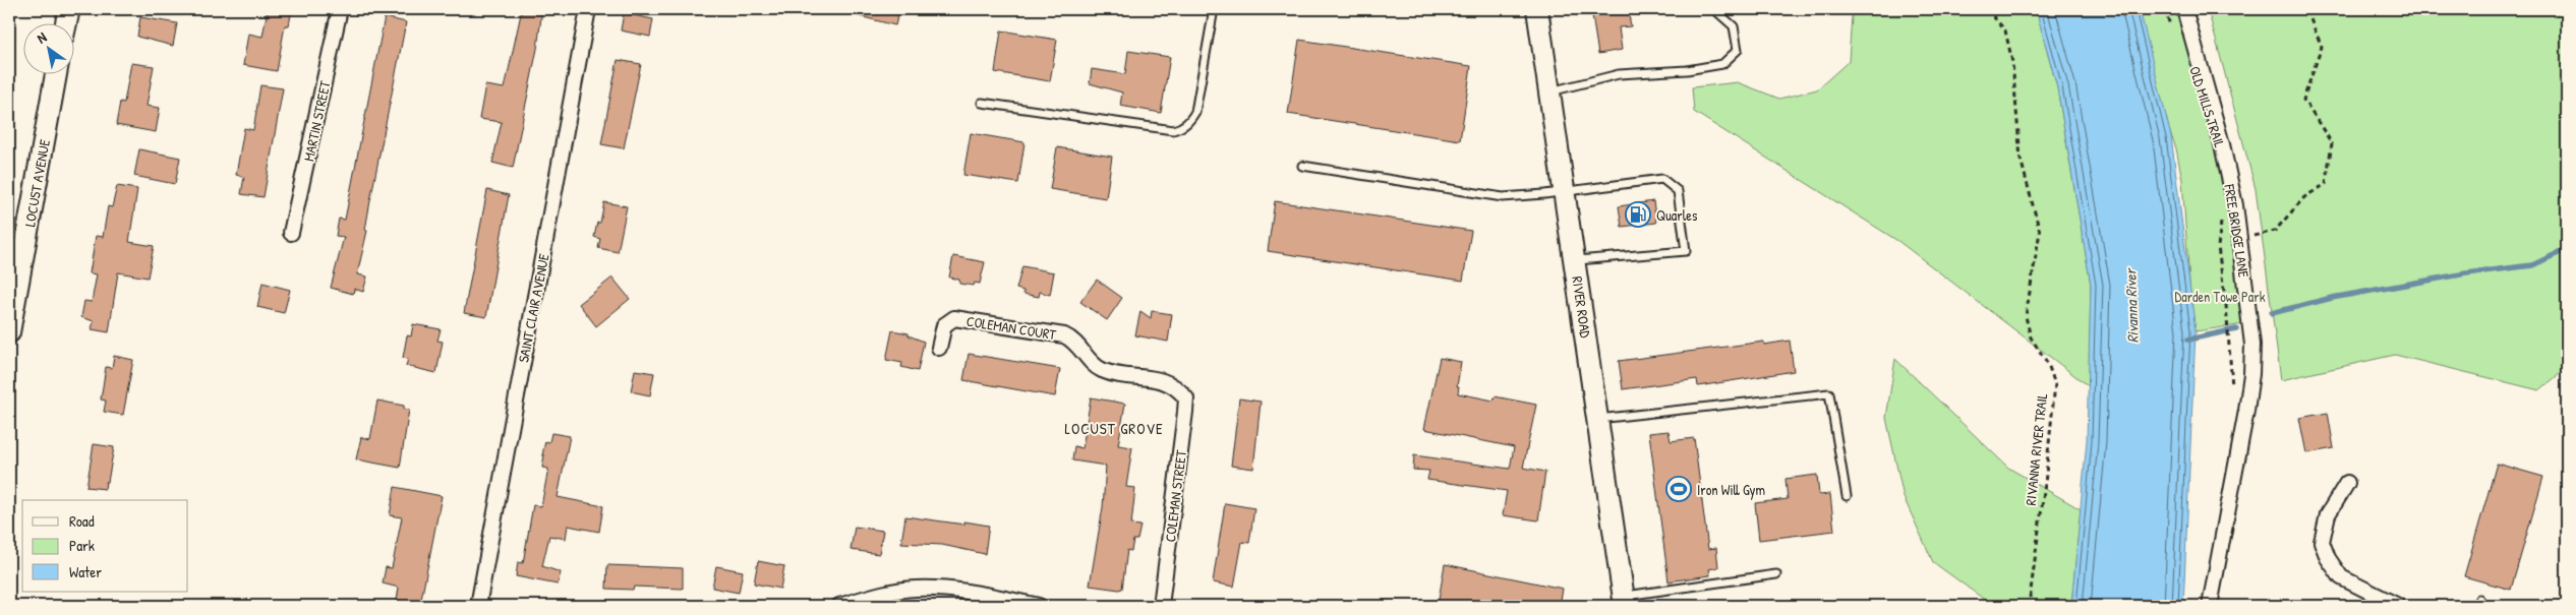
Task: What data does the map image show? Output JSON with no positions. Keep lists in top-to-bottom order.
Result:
{
  "streets": {
    "street": [
      "MARTIN STREET",
      "LOCUST AVENUE",
      "FREE BRIDGE LANE",
      "RIVER ROAD",
      "SAINT CLAIR AVENUE",
      "COLEMAN COURT",
      "COLEMAN STREET"
    ],
    "path": ["RIVANNA RIVER TRAIL"]
  },
  "crossings": [
    ["COLEMAN COURT", "COLEMAN STREET"]
  ],
  "districts": ["LOCUST GROVE"],
  "water": ["Rivanna River"],
  "parks": ["Darden Towe Park"],
  "places": {
    "fuel station": ["Quarles"],
    "sports": ["Iron Will Gym"]
  },
  "legend": ["Road", "Park", "Water"],
  "north": "top left"
}
